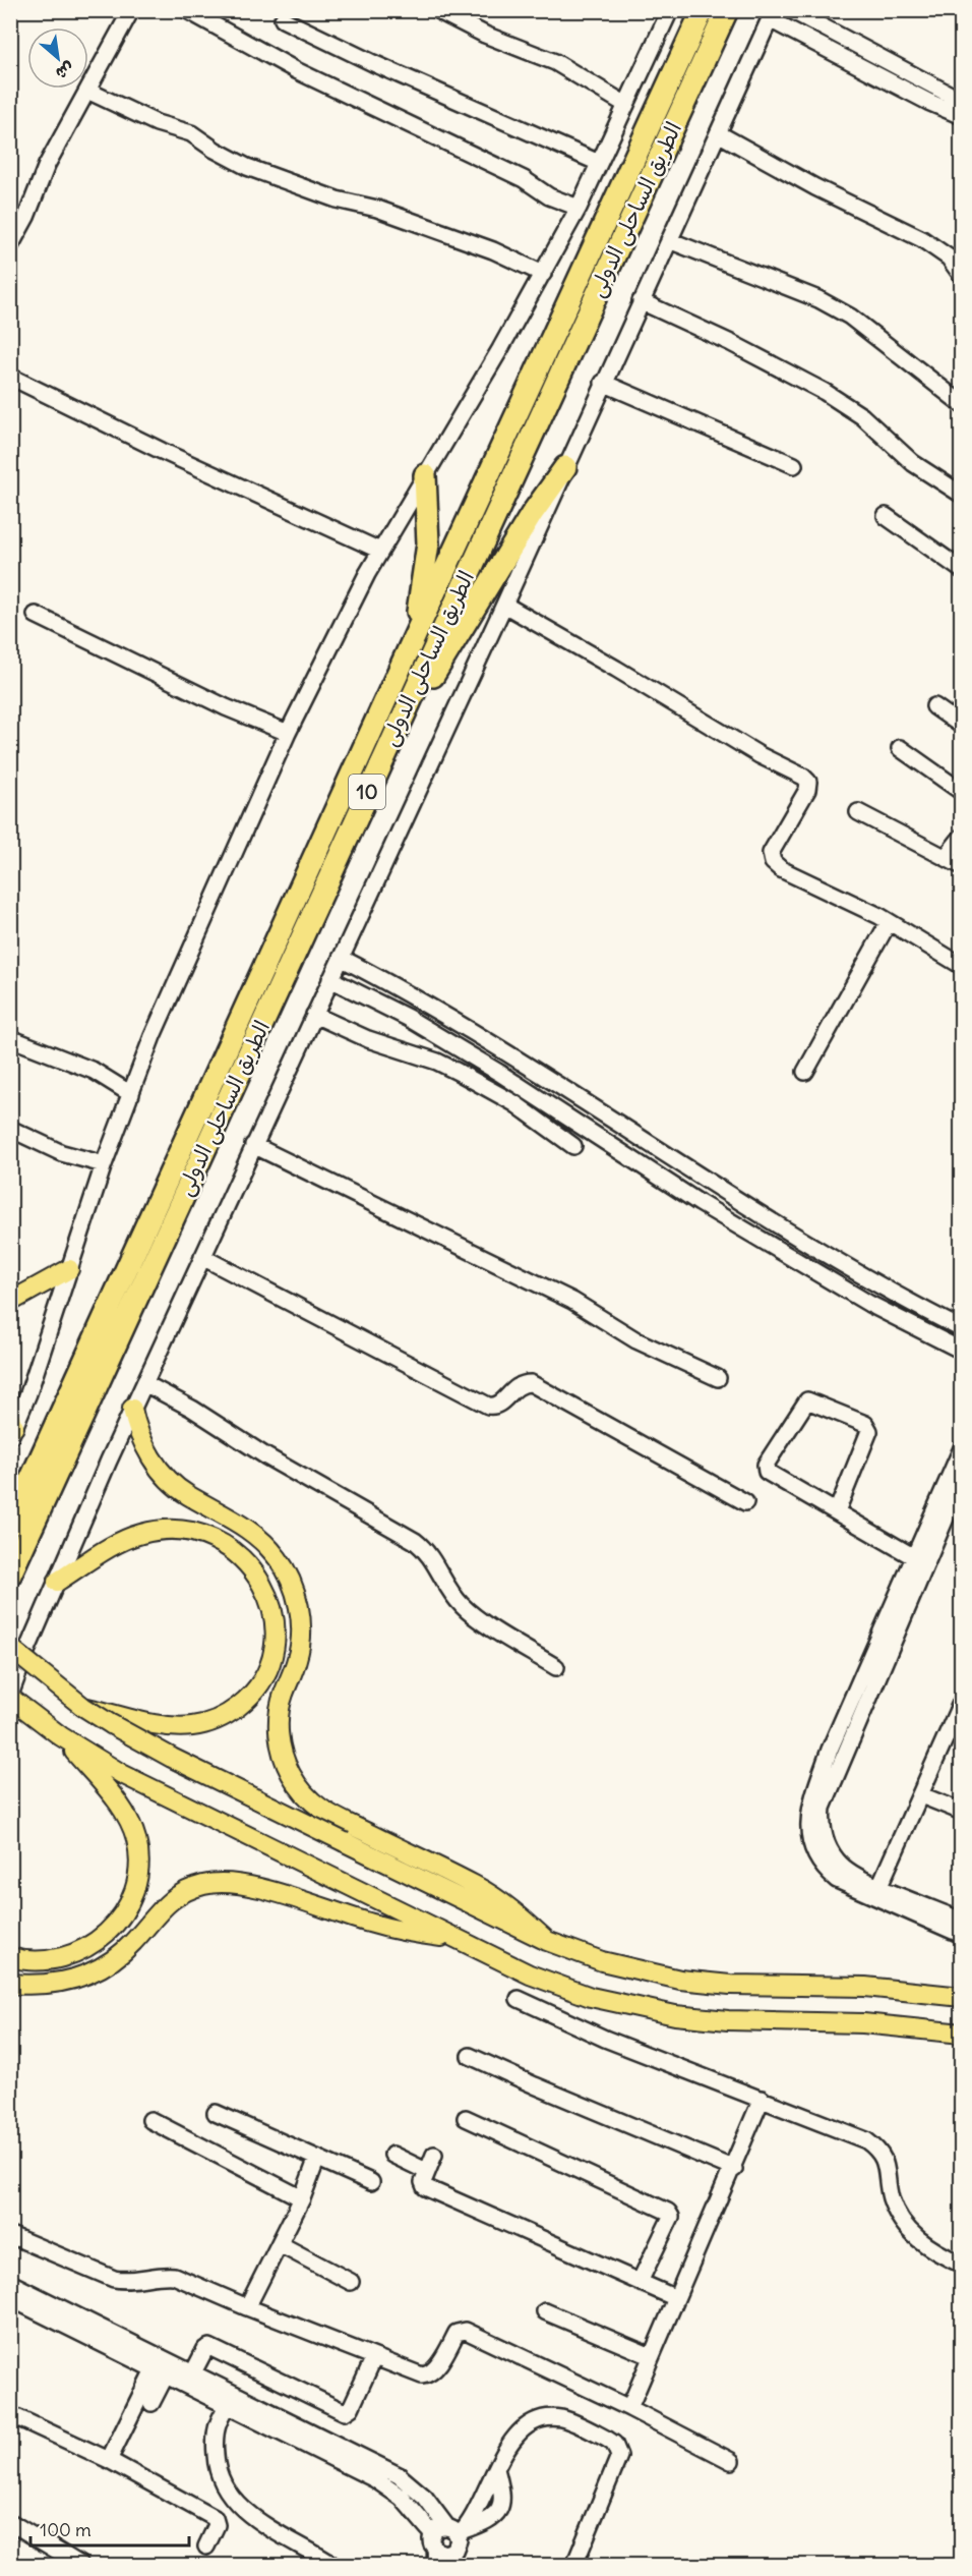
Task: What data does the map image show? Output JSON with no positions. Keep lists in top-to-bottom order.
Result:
{
  "streets": {
    "highway": ["الطريق الساحلى الدولى", "10"]
  },
  "scale_bar": "100 m",
  "north": "bottom right"
}
